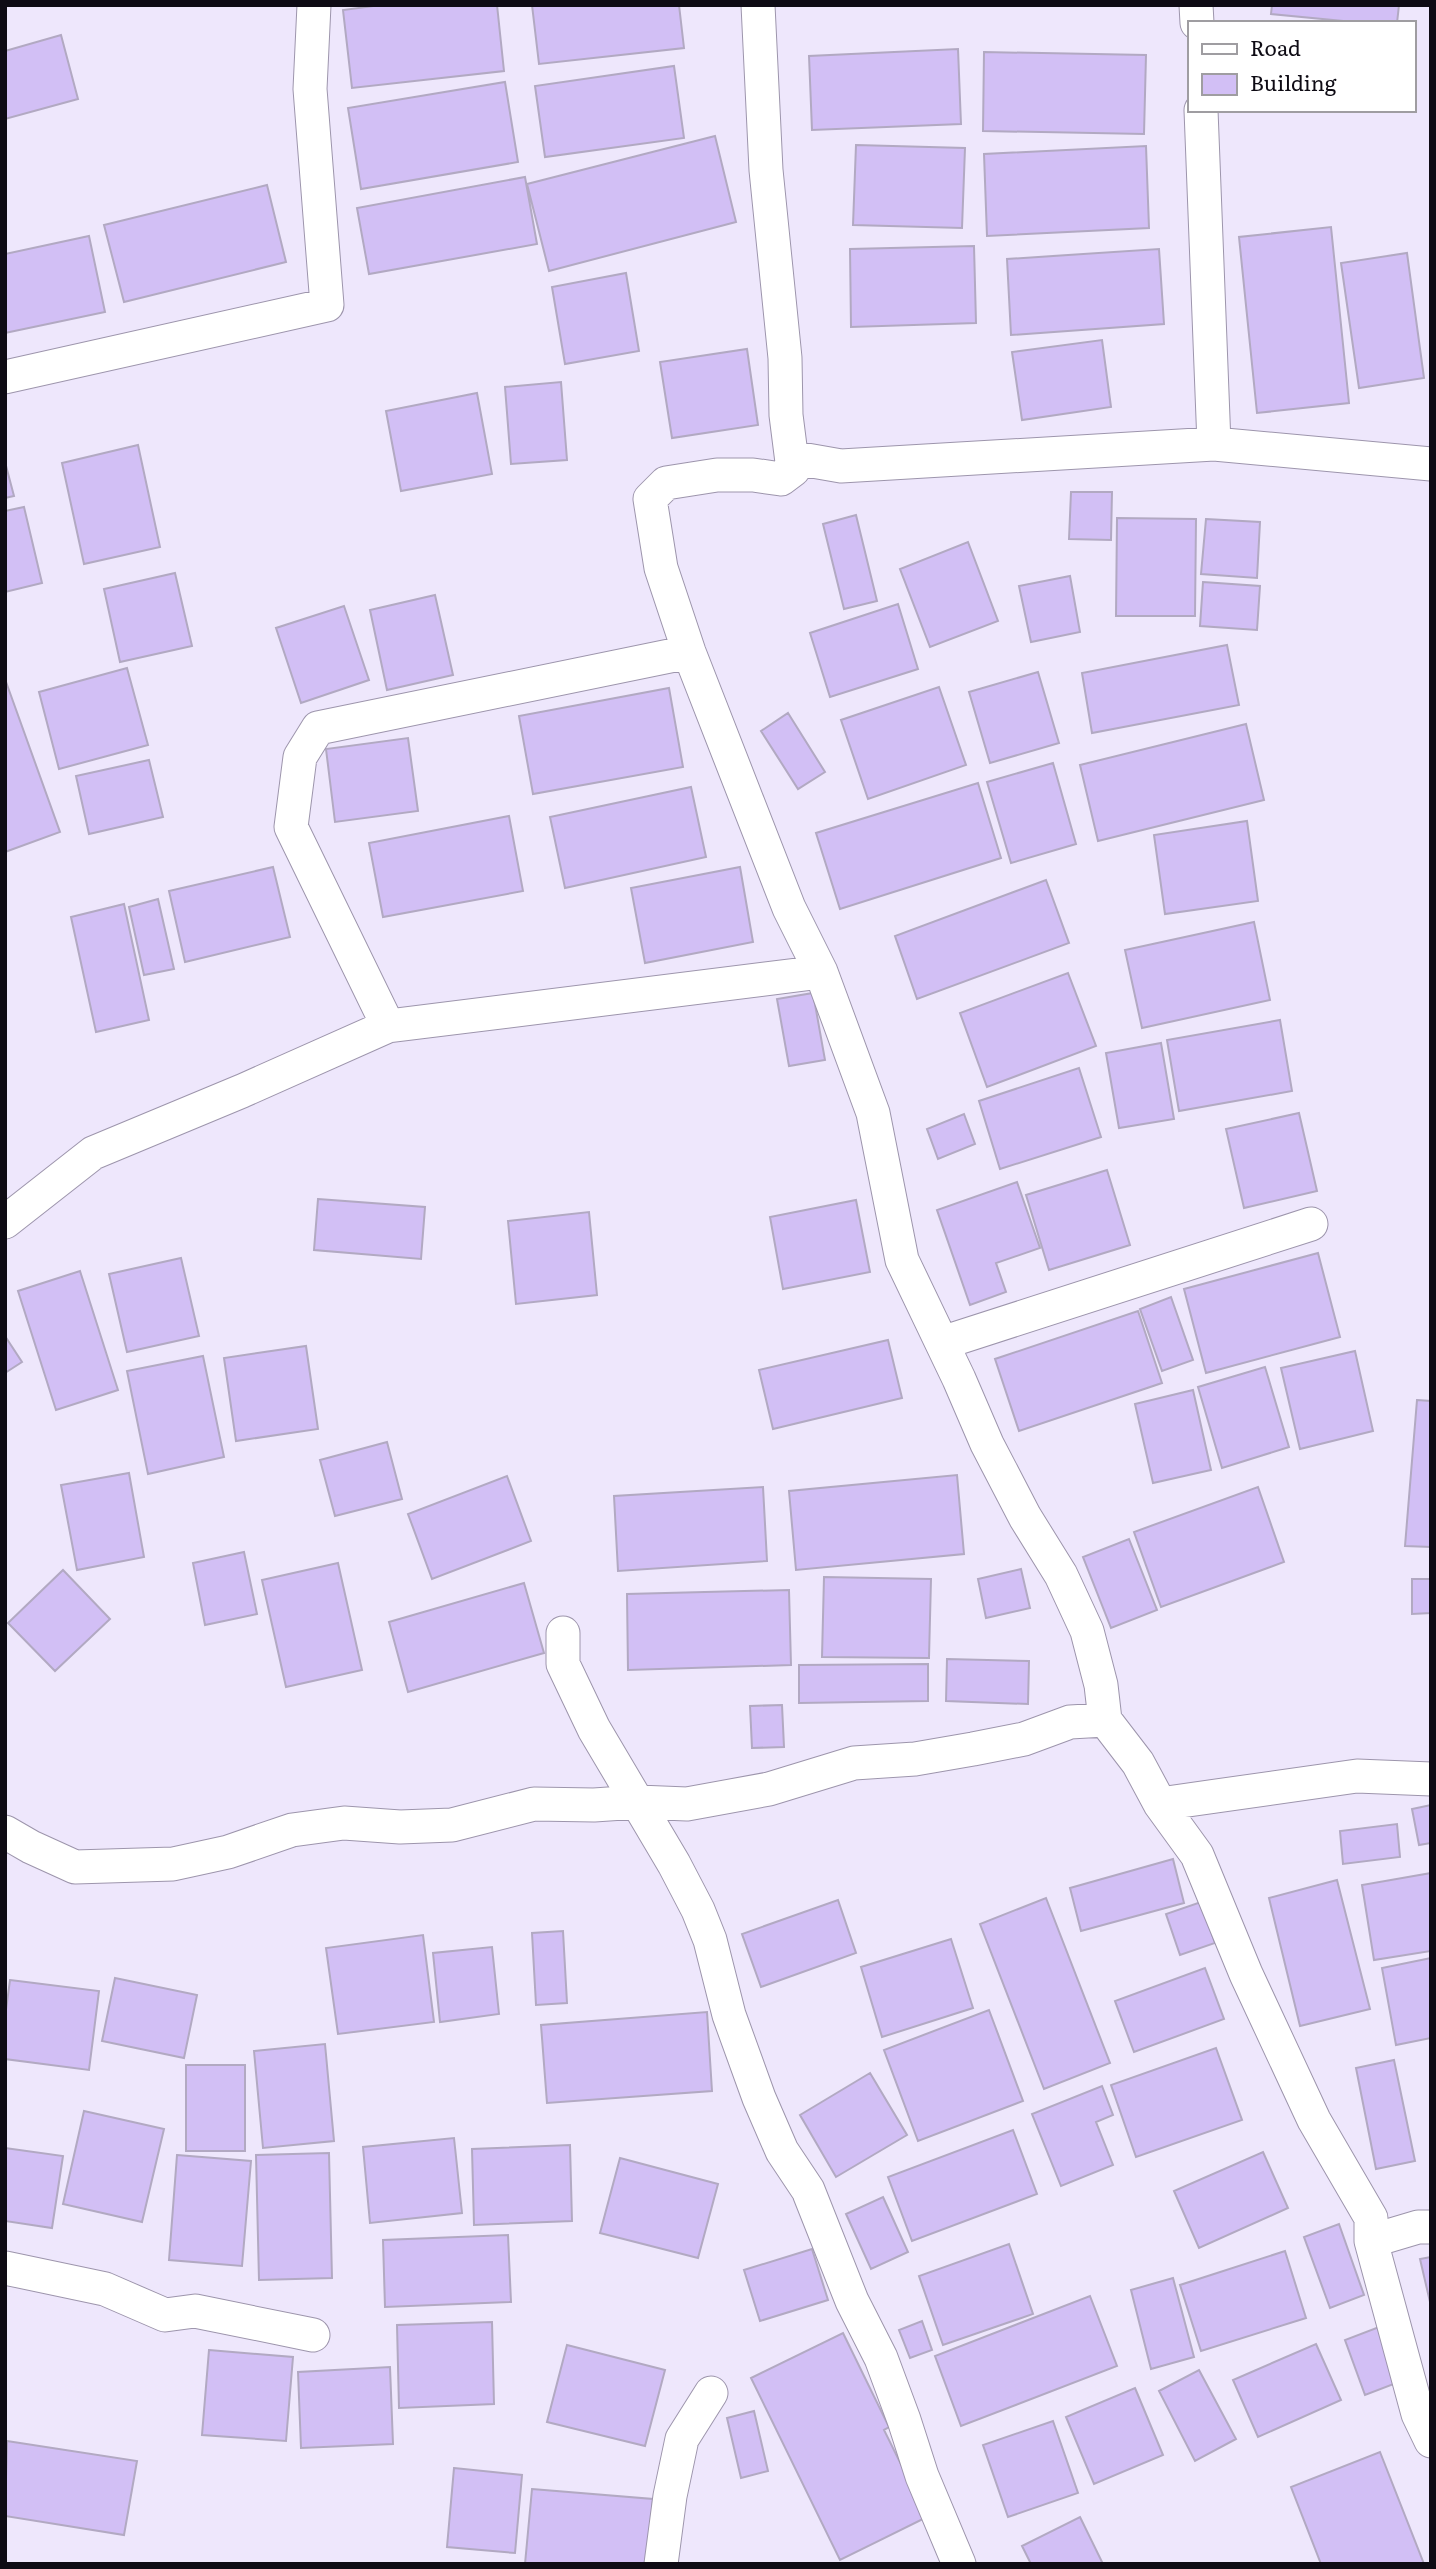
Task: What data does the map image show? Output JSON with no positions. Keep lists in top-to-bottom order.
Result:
{
  "legend": ["Road", "Building"]
}
